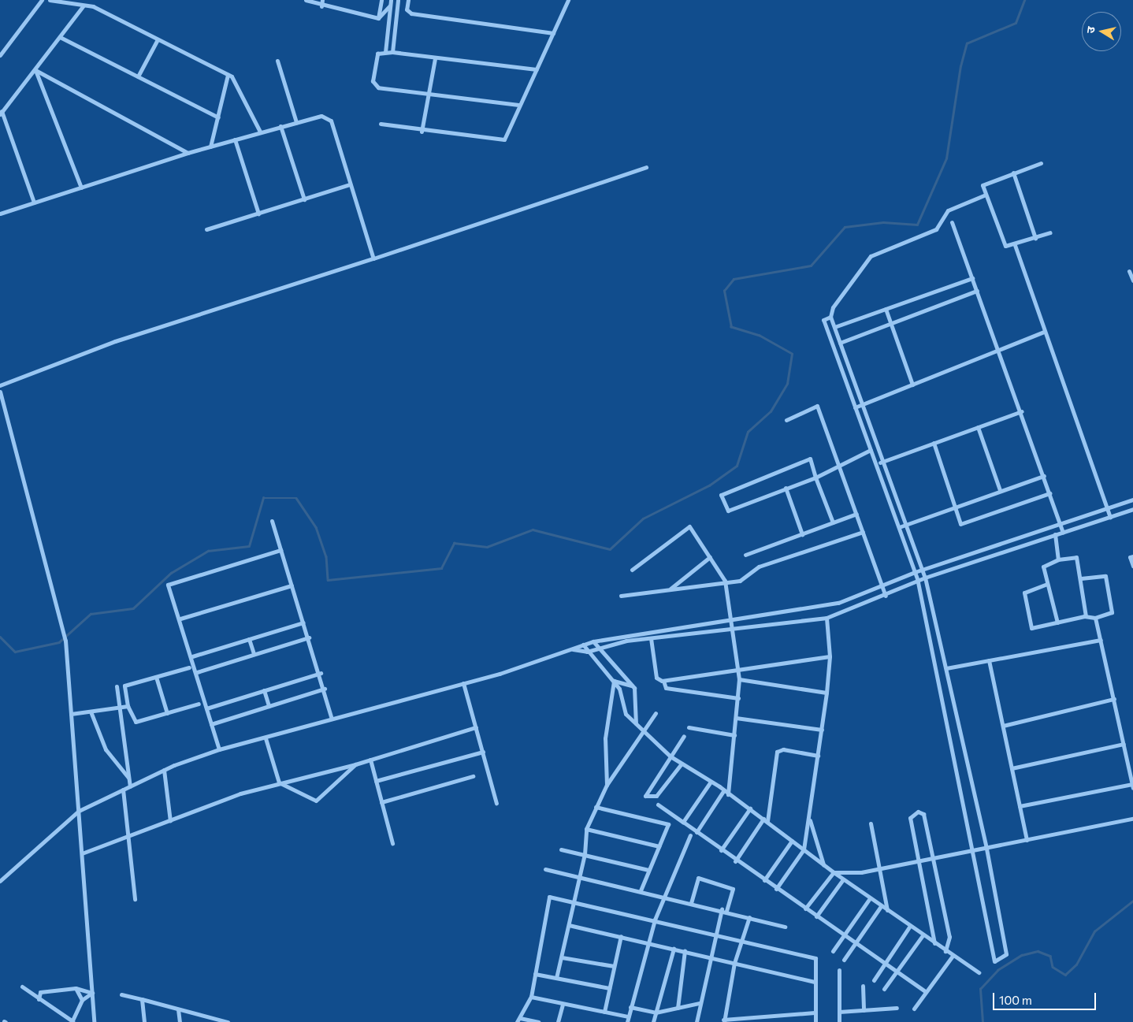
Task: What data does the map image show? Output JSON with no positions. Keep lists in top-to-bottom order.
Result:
{
  "scale_bar": "100 m",
  "north": "left"
}
